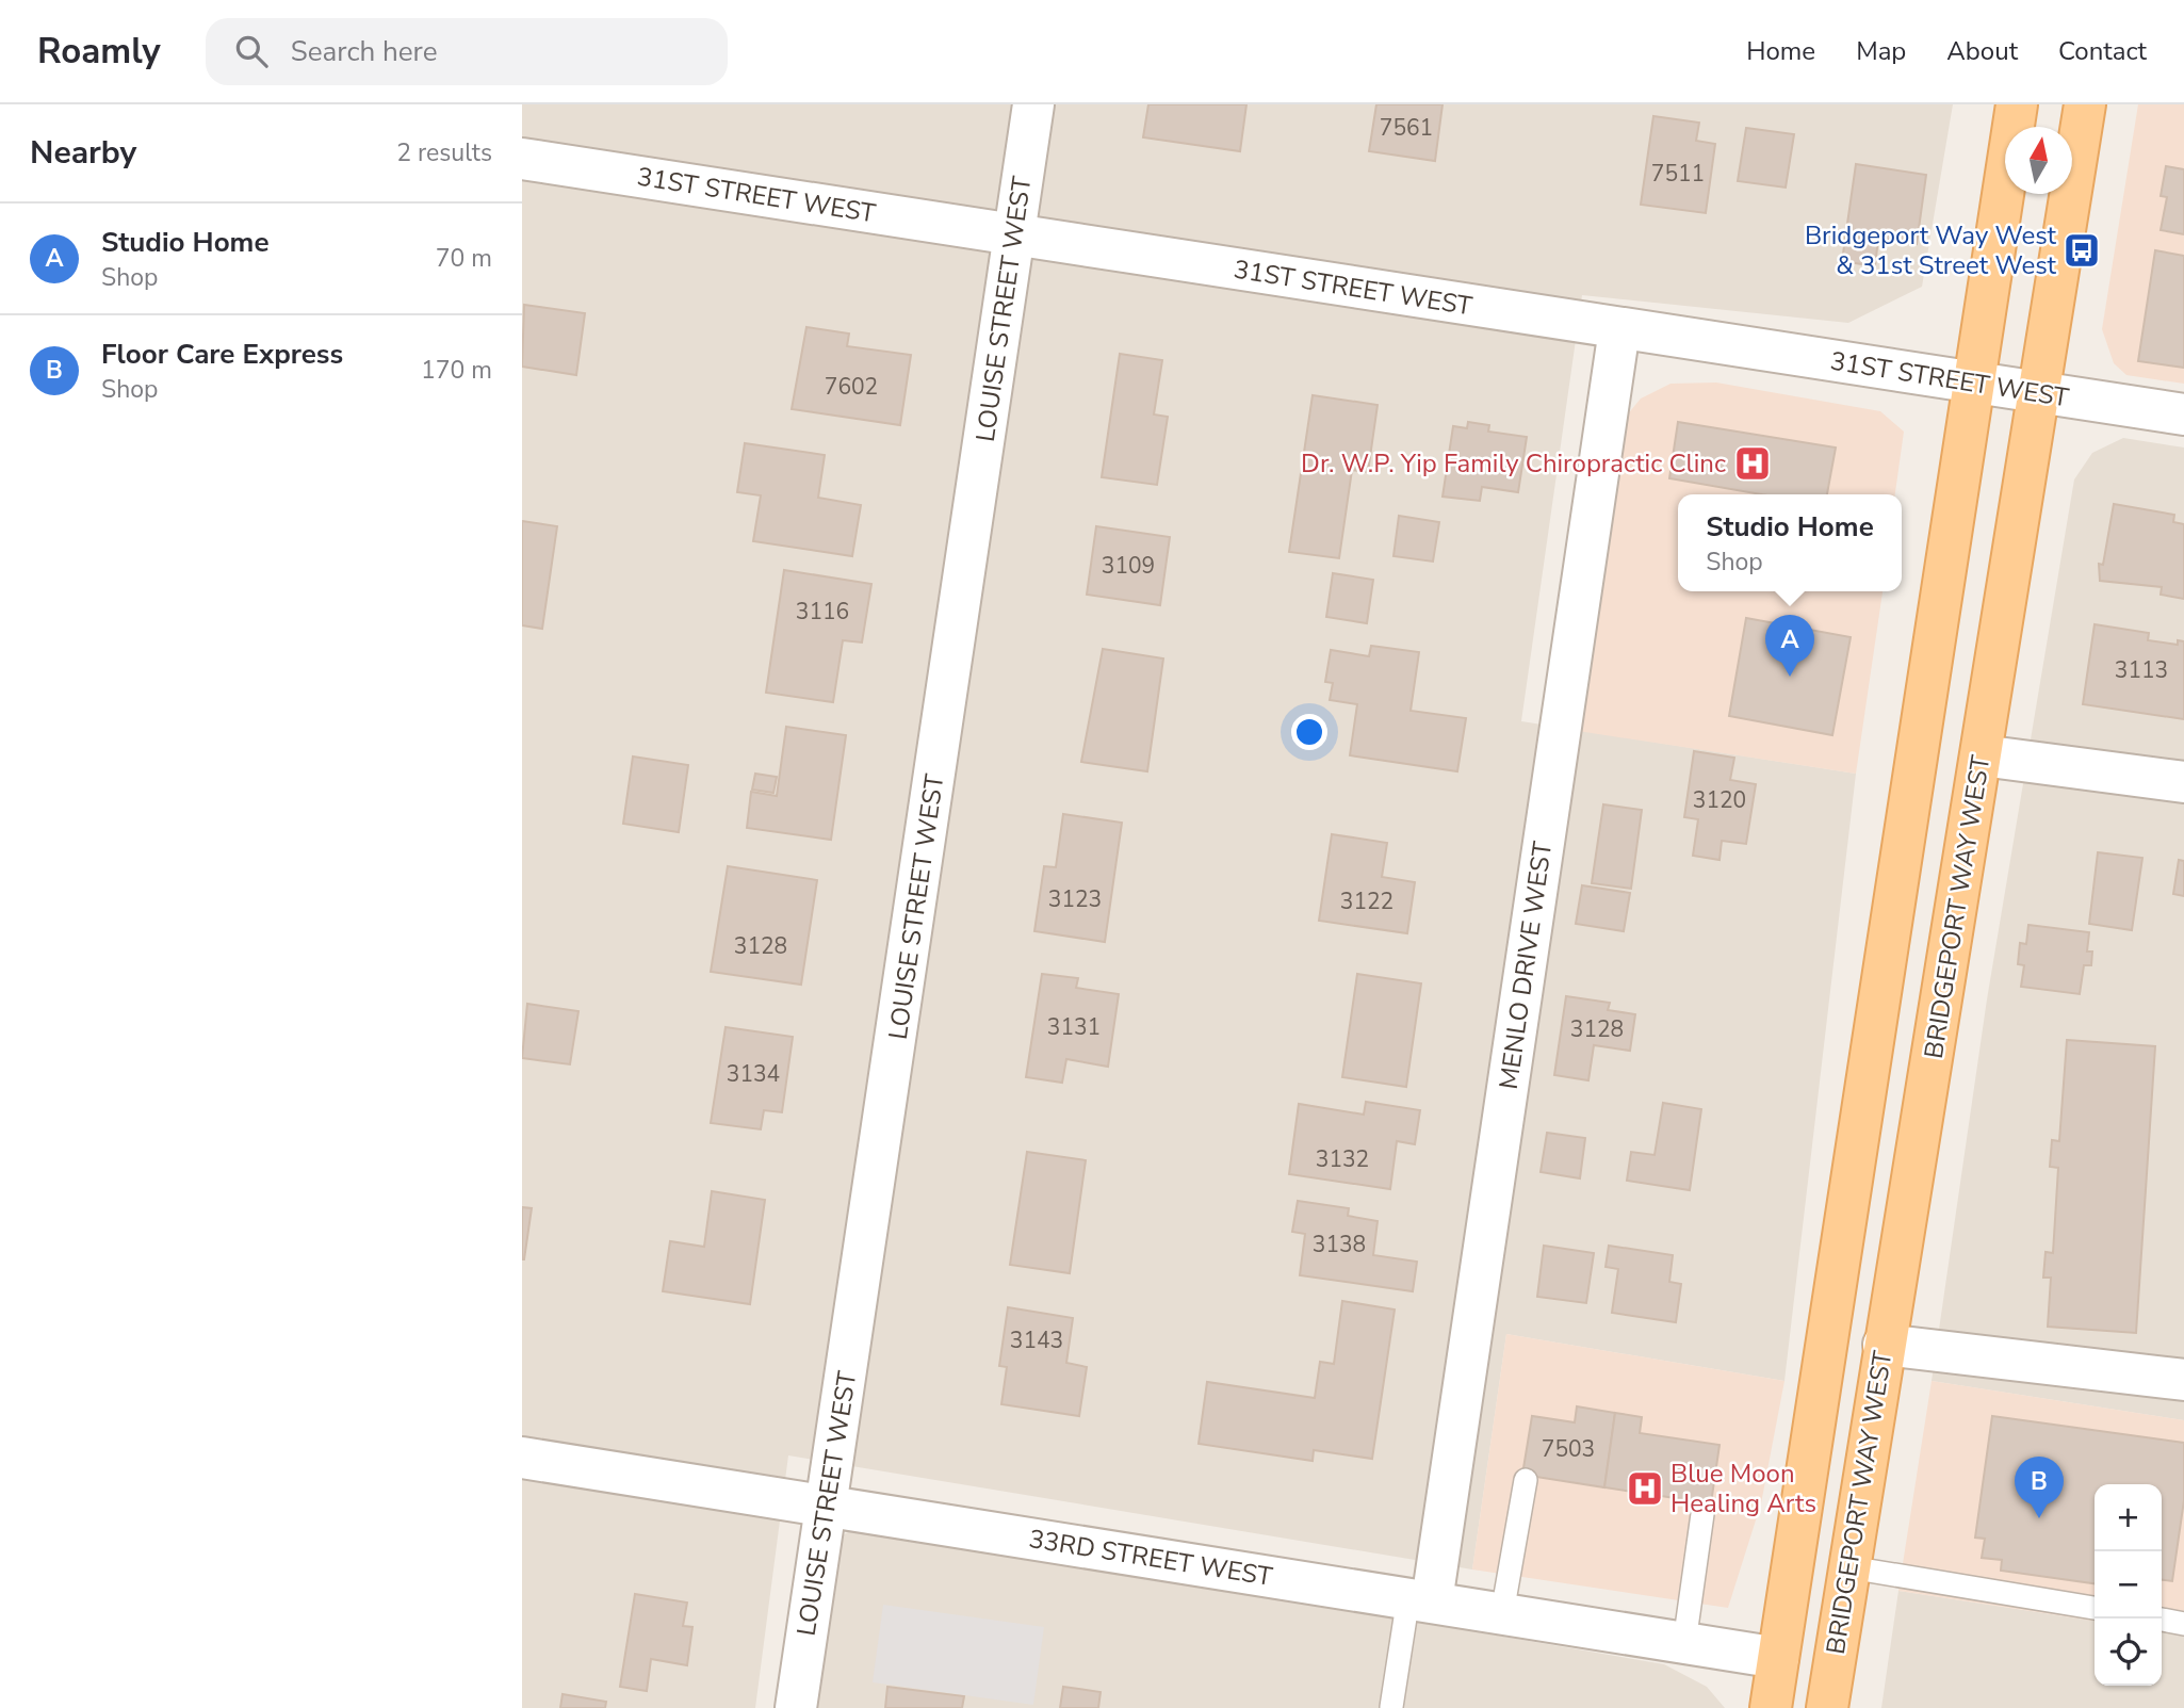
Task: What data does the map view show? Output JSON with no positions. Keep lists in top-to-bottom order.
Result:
{
  "streets": {
    "main road": ["BRIDGEPORT WAY WEST"],
    "street": [
      "31ST STREET WEST",
      "LOUISE STREET WEST",
      "MENLO DRIVE WEST",
      "33RD STREET WEST"
    ]
  },
  "crossings": [
    ["31ST STREET WEST", "LOUISE STREET WEST"],
    ["31ST STREET WEST", "BRIDGEPORT WAY WEST"],
    ["31ST STREET WEST", "MENLO DRIVE WEST"],
    ["LOUISE STREET WEST", "33RD STREET WEST"],
    ["MENLO DRIVE WEST", "33RD STREET WEST"]
  ],
  "places": {
    "bus stop": ["Bridgeport Way West & 31st Street West"],
    "hospital": ["Dr. W.P. Yip Family Chiropractic Clinc", "Blue Moon Healing Arts"]
  },
  "house_numbers": [
    "7561",
    "7511",
    "7602",
    "3109",
    "3116",
    "3113",
    "3120",
    "3123",
    "3122",
    "3128",
    "3131",
    "3128",
    "3134",
    "3132",
    "3138",
    "3143",
    "7503"
  ],
  "north": "top",
  "page": {
    "header": "Roamly",
    "search": "Search here",
    "nav": [
      "Home",
      "Map",
      "About",
      "Contact"
    ],
    "heading": ["Nearby", "2 results"],
    "list": [
      {
        "mark": "A",
        "name": "Studio Home",
        "note": "Shop",
        "value": "70 m"
      },
      {
        "mark": "B",
        "name": "Floor Care Express",
        "note": "Shop",
        "value": "170 m"
      }
    ],
    "popup": ["Studio Home", "Shop"],
    "pins": ["A", "B"],
    "map_buttons": ["+", "−"]
  }
}
